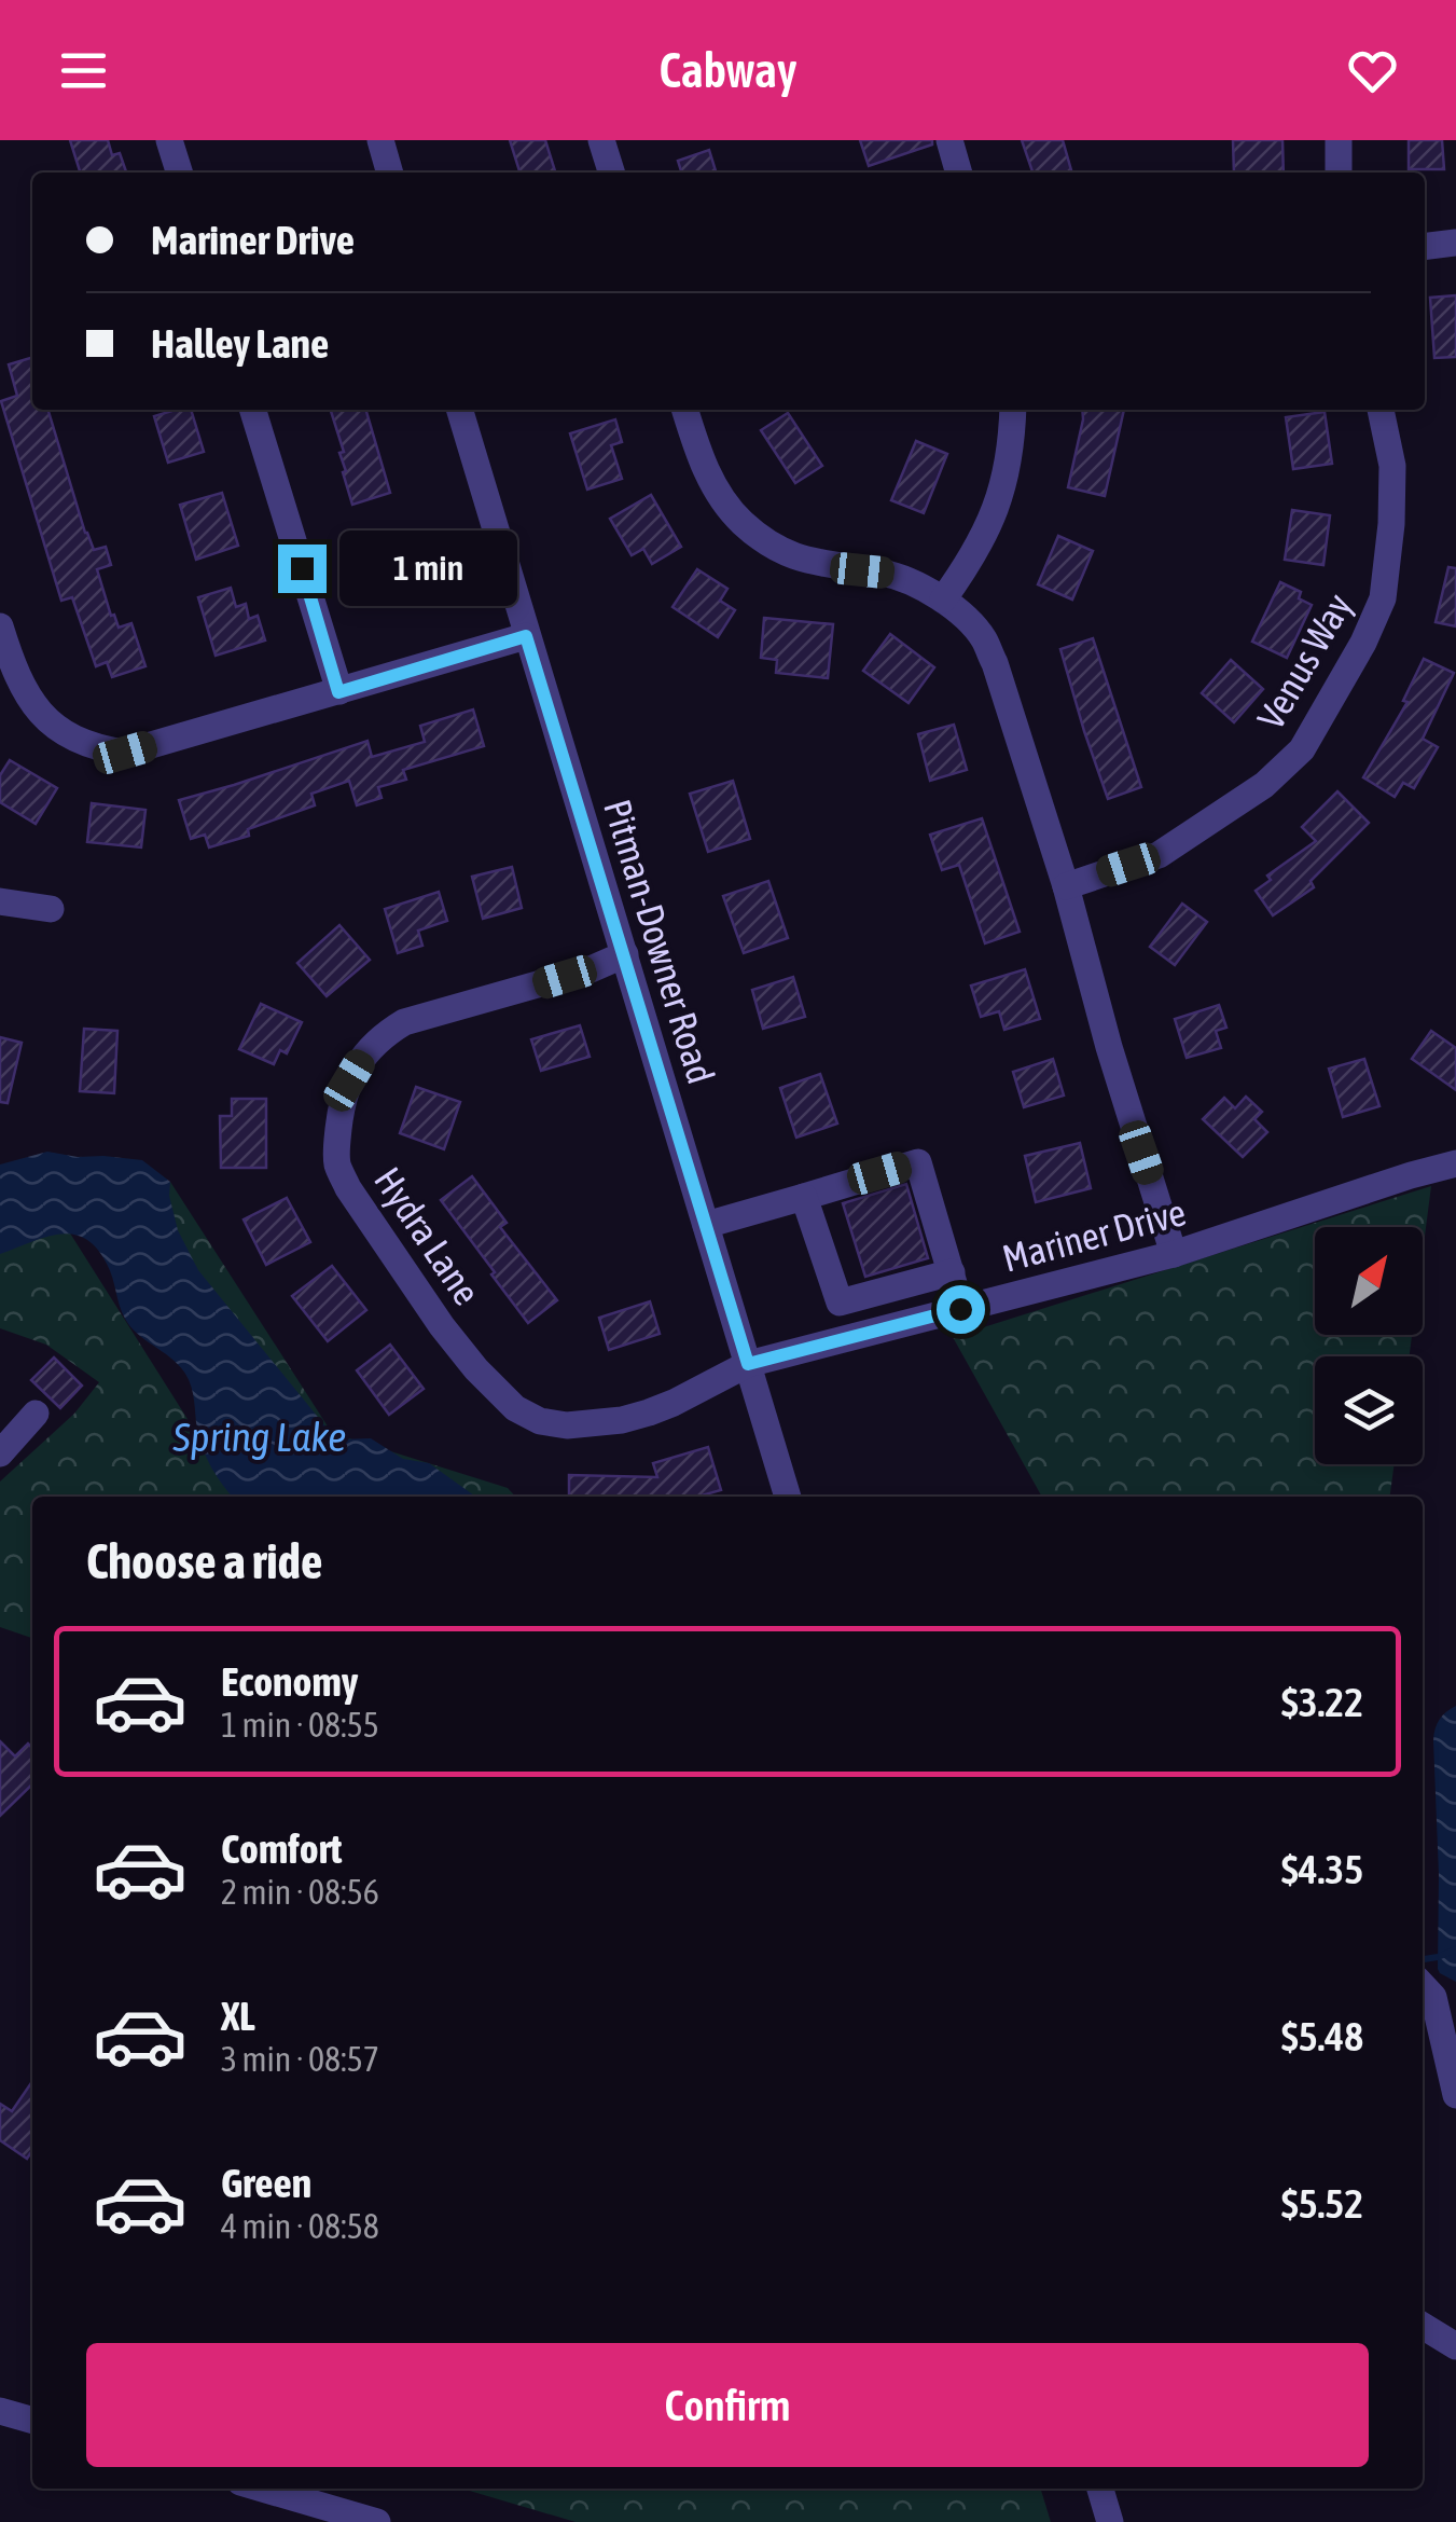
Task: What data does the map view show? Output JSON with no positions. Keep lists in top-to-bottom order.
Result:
{
  "streets": {
    "street": [
      "Venus Way",
      "Pitman-Downer Road",
      "Mariner Drive",
      "Hydra Lane"
    ]
  },
  "crossings": [
    ["Pitman-Downer Road", "Mariner Drive"],
    ["Pitman-Downer Road", "Hydra Lane"],
    ["Mariner Drive", "Hydra Lane"]
  ],
  "water": ["Spring Lake"],
  "north": "top right",
  "page": {
    "header": "Cabway",
    "banner": ["Mariner Drive", "Halley Lane"],
    "bubble": "1 min",
    "heading": "Choose a ride",
    "list": [
      {
        "name": "Economy",
        "note": "1 min · 08:55",
        "value": "$3.22"
      },
      {
        "name": "Comfort",
        "note": "2 min · 08:56",
        "value": "$4.35"
      },
      {
        "name": "XL",
        "note": "3 min · 08:57",
        "value": "$5.48"
      },
      {
        "name": "Green",
        "note": "4 min · 08:58",
        "value": "$5.52"
      }
    ],
    "buttons": "Confirm"
  }
}
